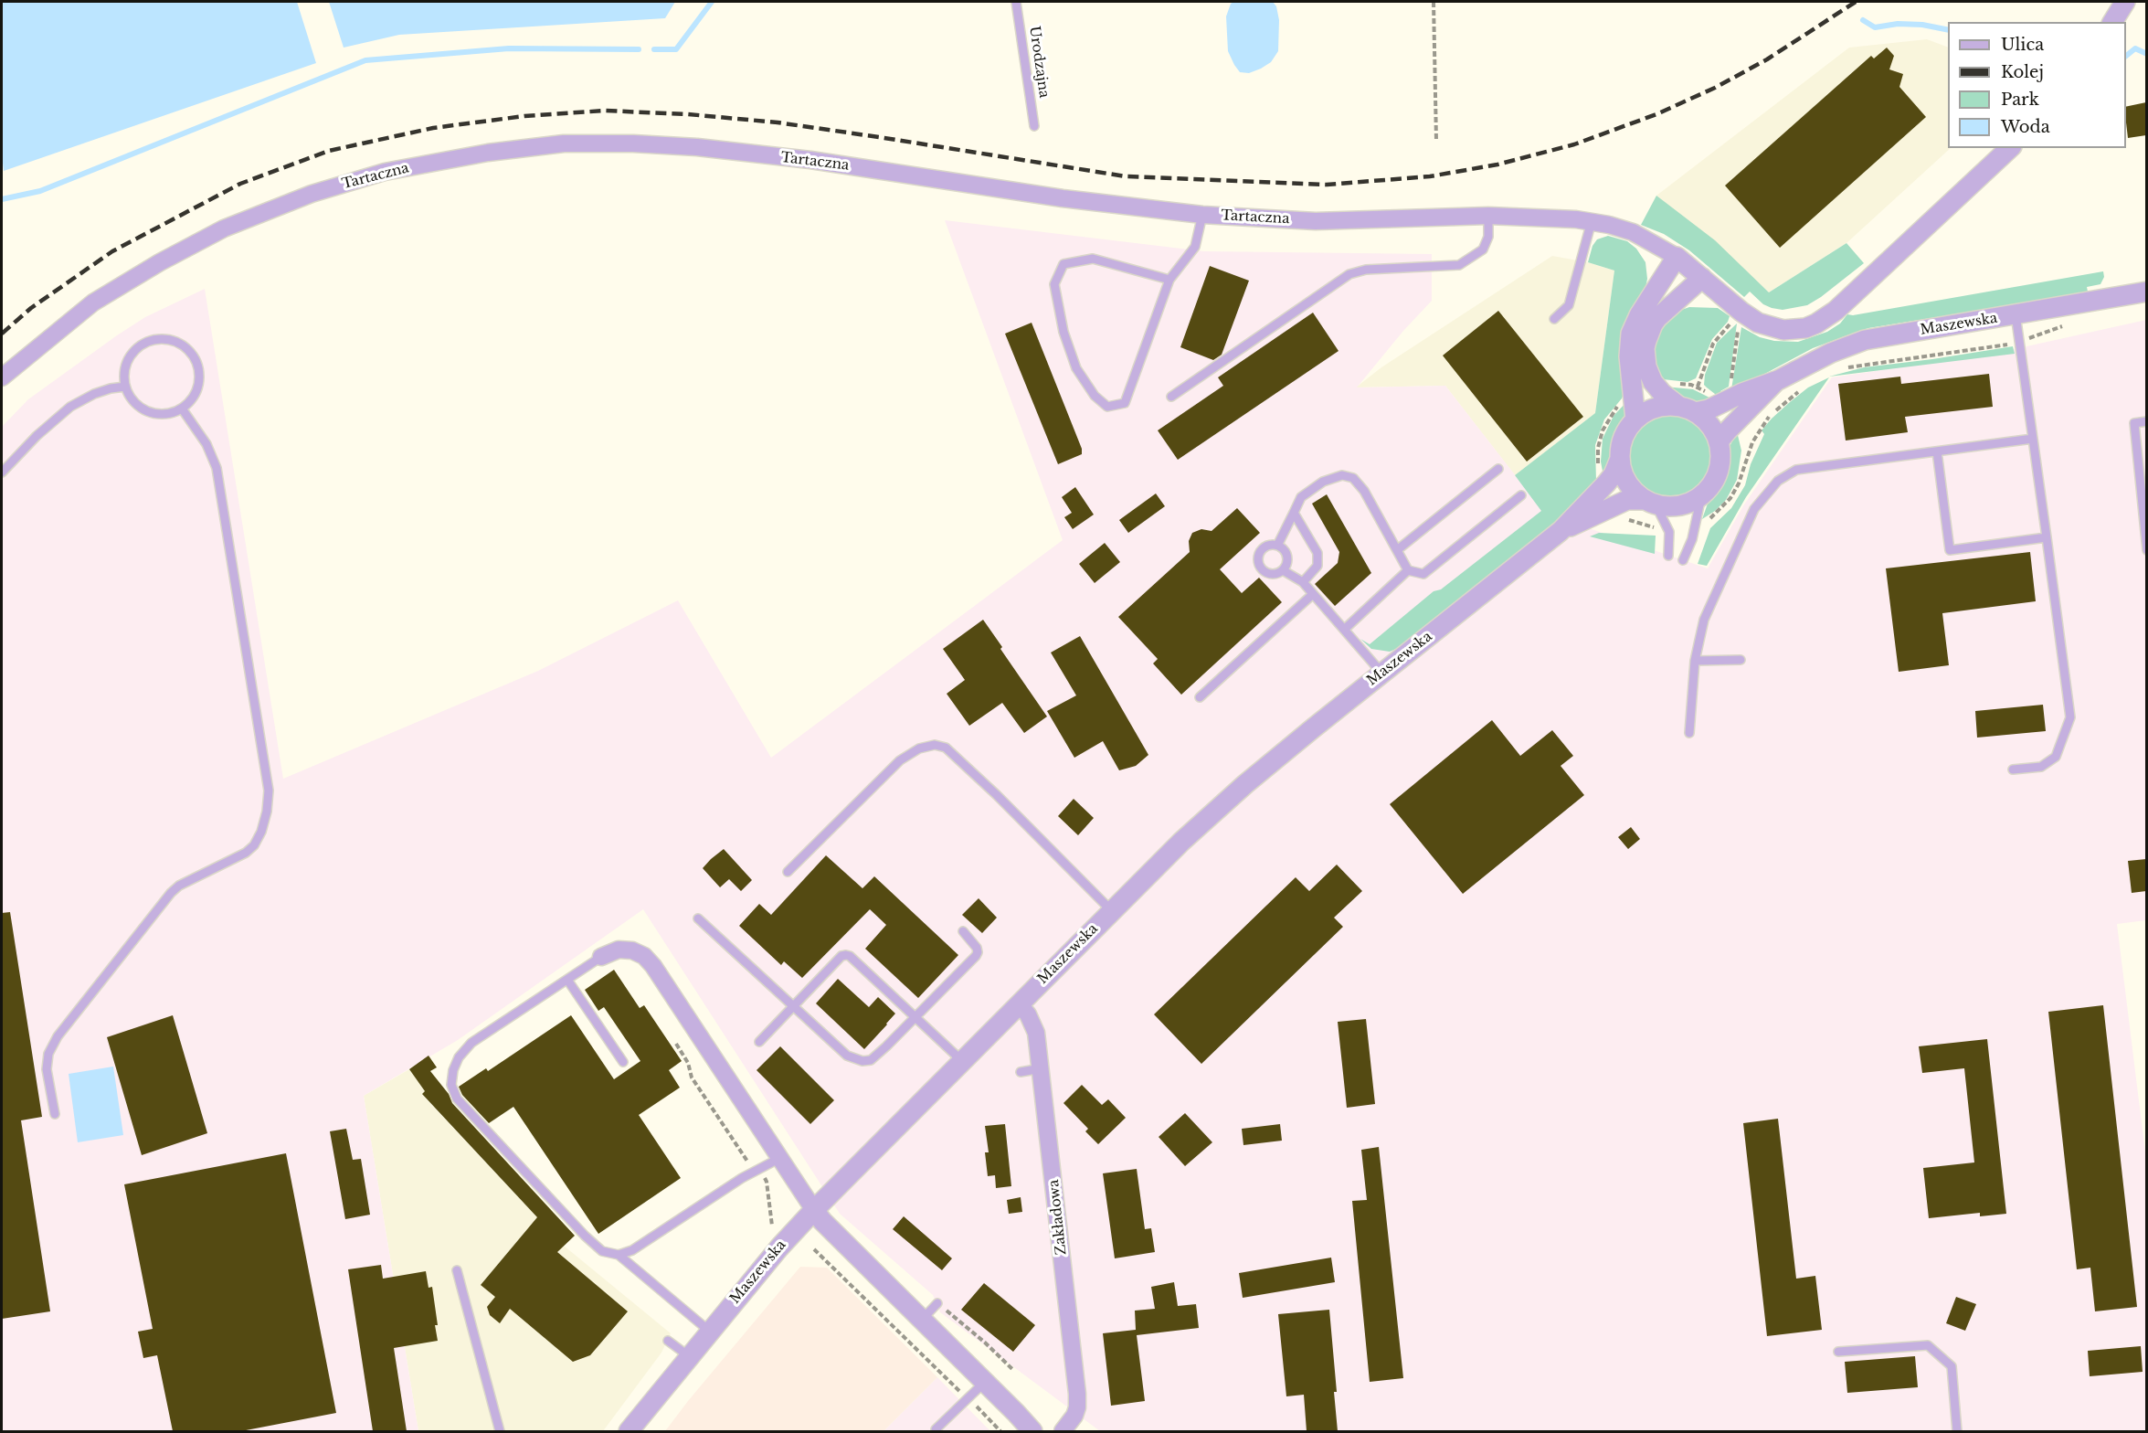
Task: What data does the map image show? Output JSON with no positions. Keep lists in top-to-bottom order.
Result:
{
  "streets": {
    "street": ["Tartaczna", "Maszewska", "Zakładowa"],
    "lane": ["Urodzajna"]
  },
  "crossings": [
    ["Maszewska", "Zakładowa"]
  ],
  "legend": [
    "Ulica",
    "Kolej",
    "Park",
    "Woda"
  ]
}
